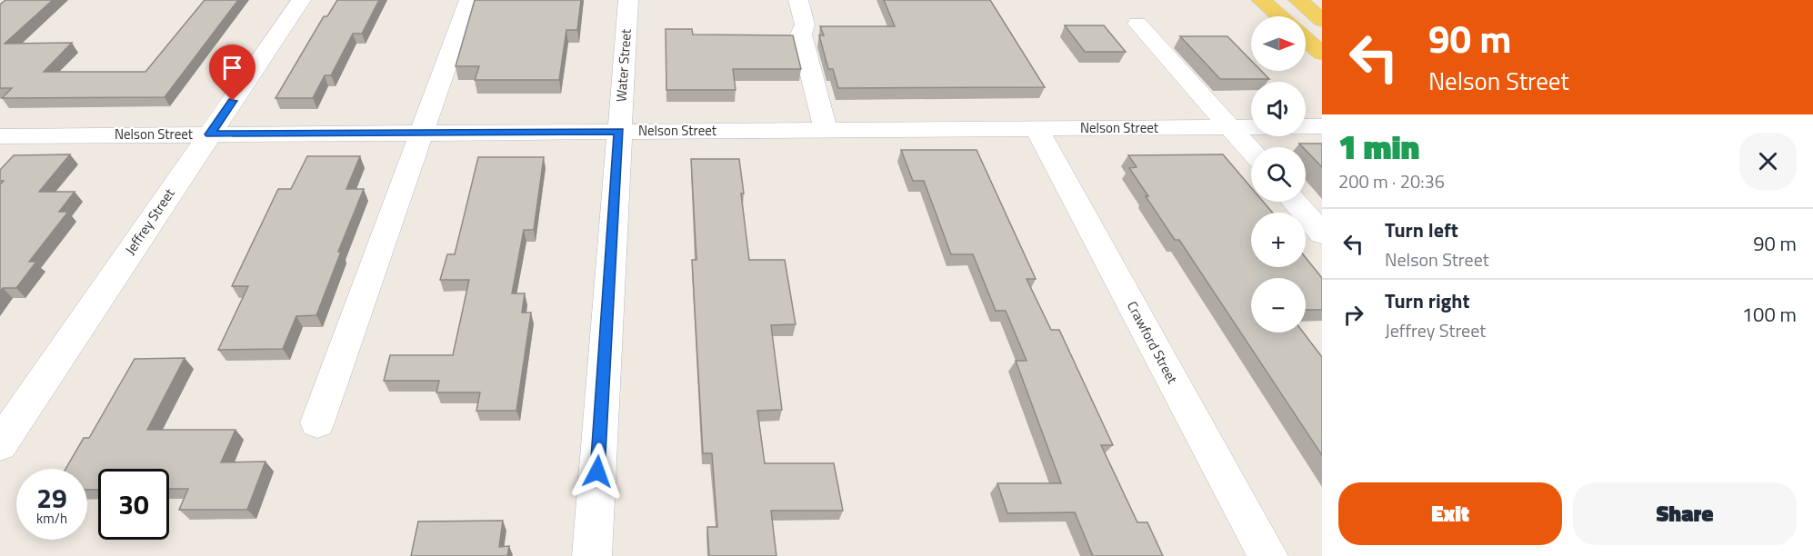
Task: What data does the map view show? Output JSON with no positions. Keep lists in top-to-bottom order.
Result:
{
  "streets": {
    "street": [
      "Water Street",
      "Nelson Street",
      "Jeffrey Street",
      "Crawford Street"
    ]
  },
  "crossings": [
    ["Water Street", "Nelson Street"],
    ["Nelson Street", "Jeffrey Street"],
    ["Nelson Street", "Crawford Street"]
  ],
  "north": "right",
  "page": {
    "turn": ["90 m", "Nelson Street"],
    "map_buttons": ["+", "−"],
    "heading": ["1 min", "200 m · 20:36"],
    "list": [
      {
        "name": "Turn left",
        "note": "Nelson Street",
        "value": "90 m"
      },
      {
        "name": "Turn right",
        "note": "Jeffrey Street",
        "value": "100 m"
      }
    ],
    "speed": "29 km/h",
    "limit": "30",
    "buttons": ["Exit", "Share"]
  }
}
